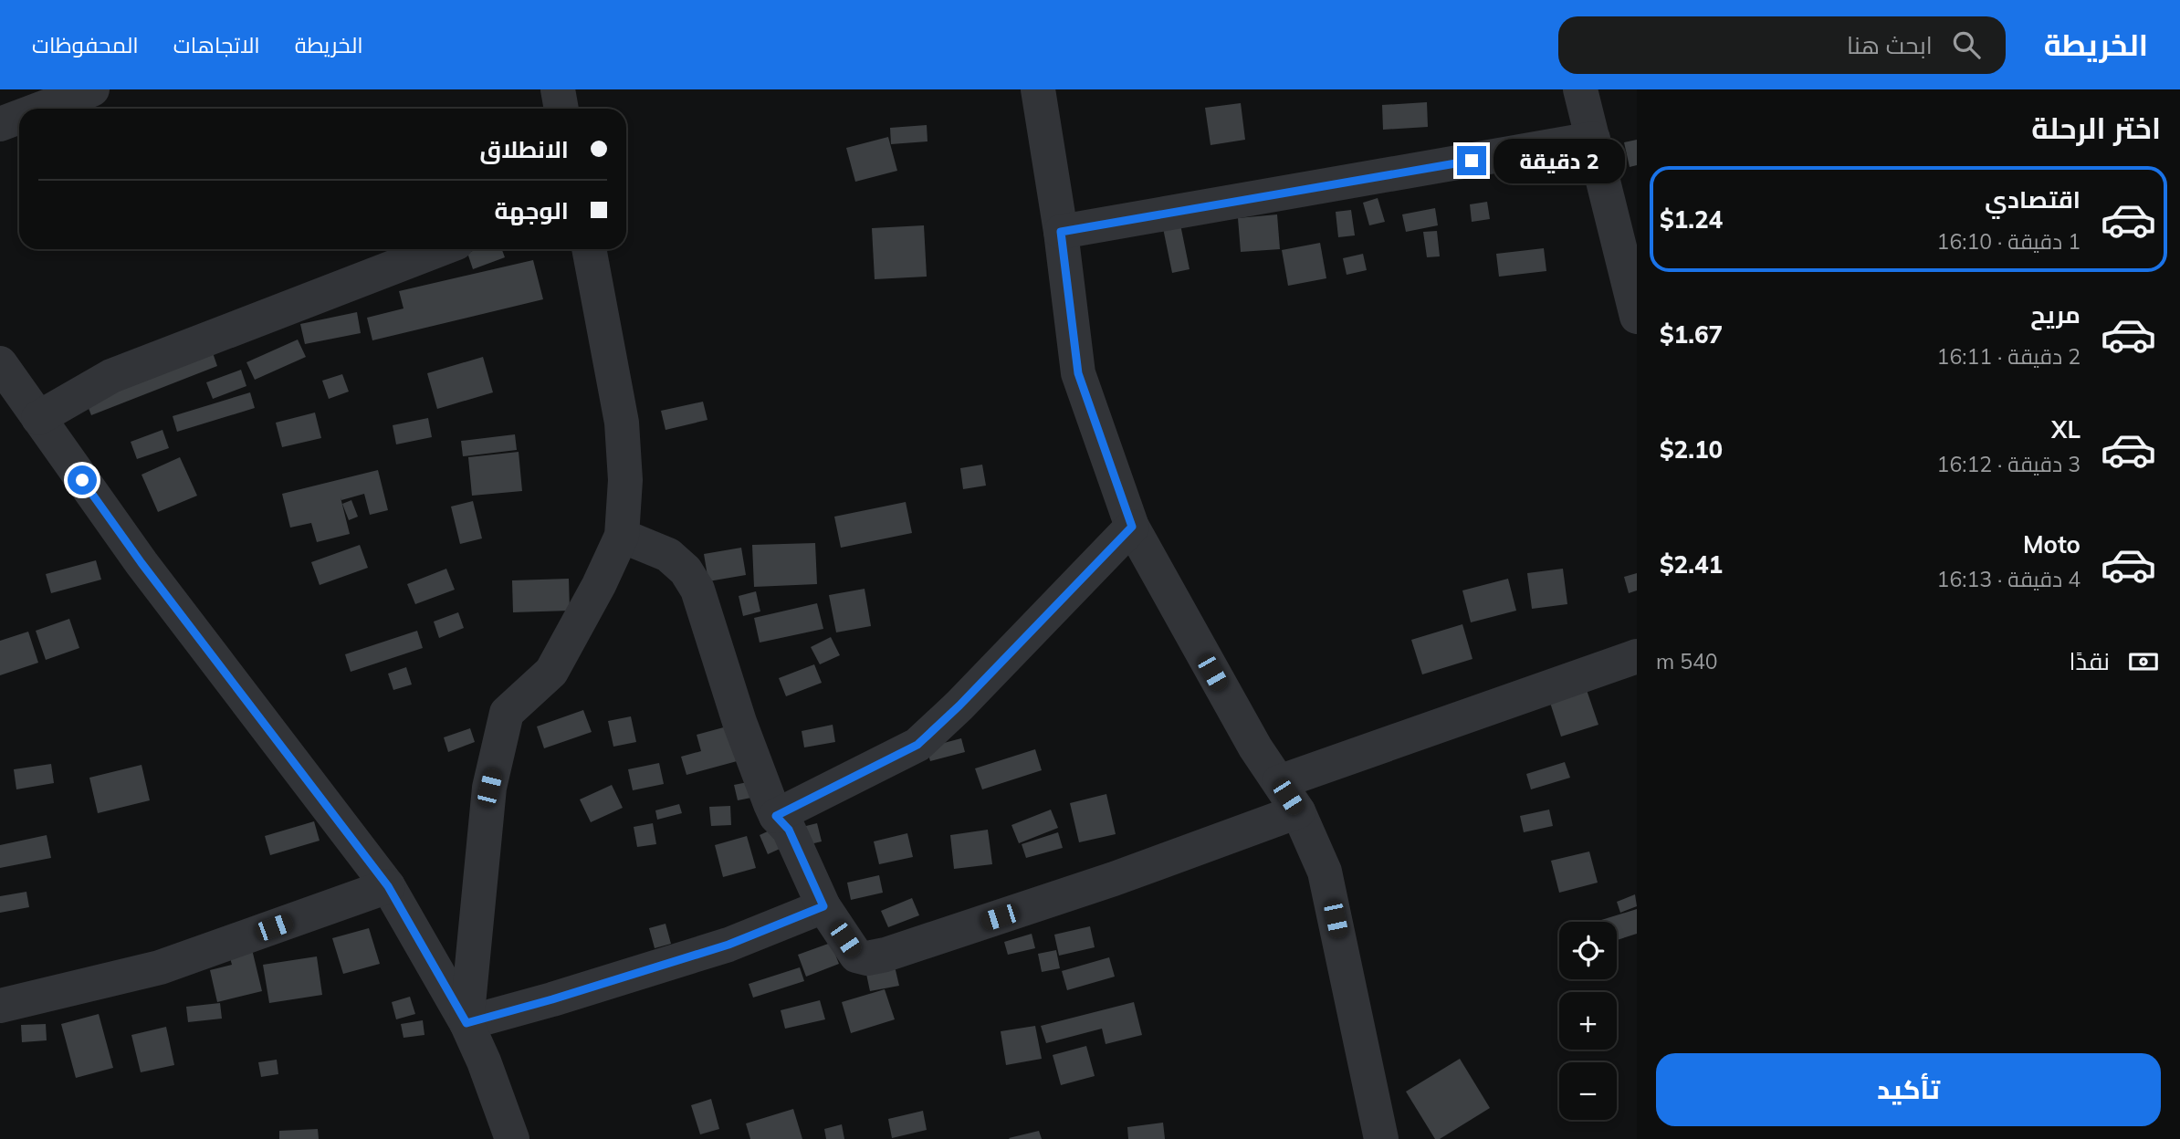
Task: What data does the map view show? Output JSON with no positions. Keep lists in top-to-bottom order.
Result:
{
  "page": {
    "header": "الخريطة",
    "search": "ابحث هنا",
    "nav": ["الخريطة", "الاتجاهات", "المحفوظات"],
    "heading": "اختر الرحلة",
    "banner": ["الانطلاق", "الوجهة"],
    "bubble": "2 دقيقة",
    "list": [
      {
        "name": "اقتصادي",
        "note": "1 دقيقة · 16:10",
        "value": "$1.24"
      },
      {
        "name": "مريح",
        "note": "2 دقيقة · 16:11",
        "value": "$1.67"
      },
      {
        "name": "XL",
        "note": "3 دقيقة · 16:12",
        "value": "$2.10"
      },
      {
        "name": "Moto",
        "note": "4 دقيقة · 16:13",
        "value": "$2.41"
      }
    ],
    "pay": ["نقدًا", "540 m"],
    "map_buttons": ["+", "−"],
    "buttons": "تأكيد"
  }
}
